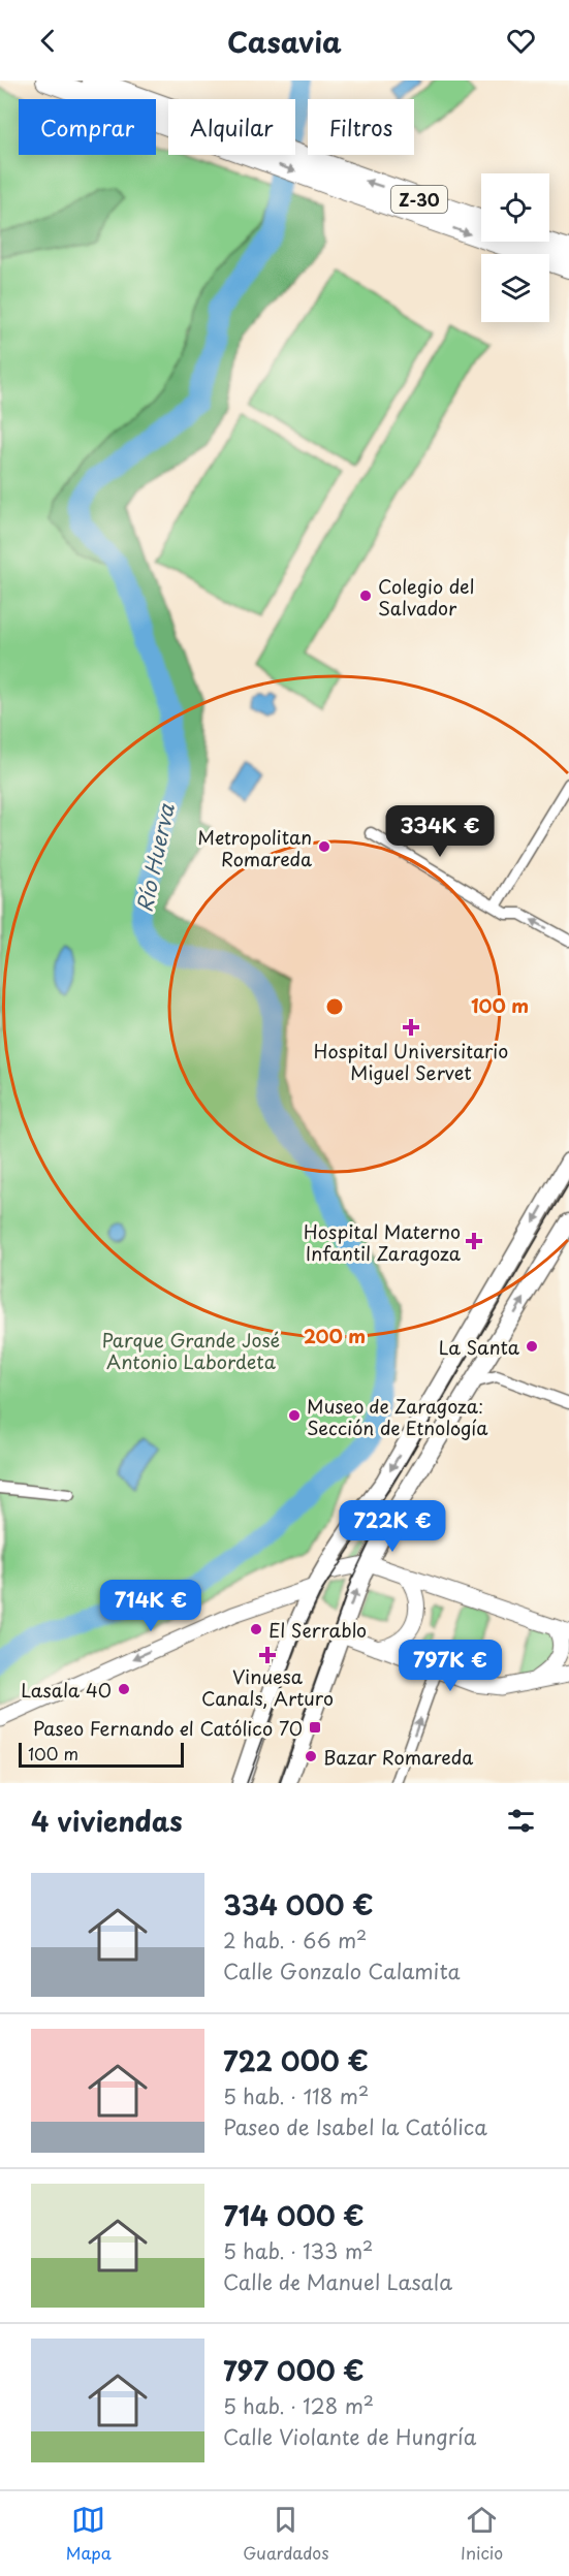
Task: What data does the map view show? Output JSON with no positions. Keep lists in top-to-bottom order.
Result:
{
  "streets": {
    "highway": ["Z-30"]
  },
  "water": ["Río Huerva"],
  "parks": ["Parque Grande José Antonio Labordeta"],
  "places": {
    "other": [
      "Colegio del Salvador",
      "Metropolitan Romareda",
      "La Santa",
      "Museo de Zaragoza: Sección de Etnología",
      "El Serrablo",
      "Lasala 40",
      "Bazar Romareda"
    ],
    "health": ["Hospital Universitario Miguel Servet", "Hospital Materno Infantil Zaragoza", "Vinuesa Canals, Arturo"],
    "transit": ["Paseo Fernando el Católico 70"]
  },
  "scale_bar": "100 m",
  "page": {
    "header": "Casavia",
    "chip": ["Comprar", "Alquilar", "Filtros"],
    "price": [
      "334K €",
      "722K €",
      "714K €",
      "797K €"
    ],
    "scale": "100 m",
    "heading": "4 viviendas",
    "list": [
      {
        "name": "334 000 €",
        "note": "2 hab. · 66 m² · Calle Gonzalo Calamita"
      },
      {
        "name": "722 000 €",
        "note": "5 hab. · 118 m² · Paseo de Isabel la Católica"
      },
      {
        "name": "714 000 €",
        "note": "5 hab. · 133 m² · Calle de Manuel Lasala"
      },
      {
        "name": "797 000 €",
        "note": "5 hab. · 128 m² · Calle Violante de Hungría"
      }
    ],
    "tabs": ["Mapa", "Guardados", "Inicio"]
  },
  "rings": ["100 m", "200 m"]
}
